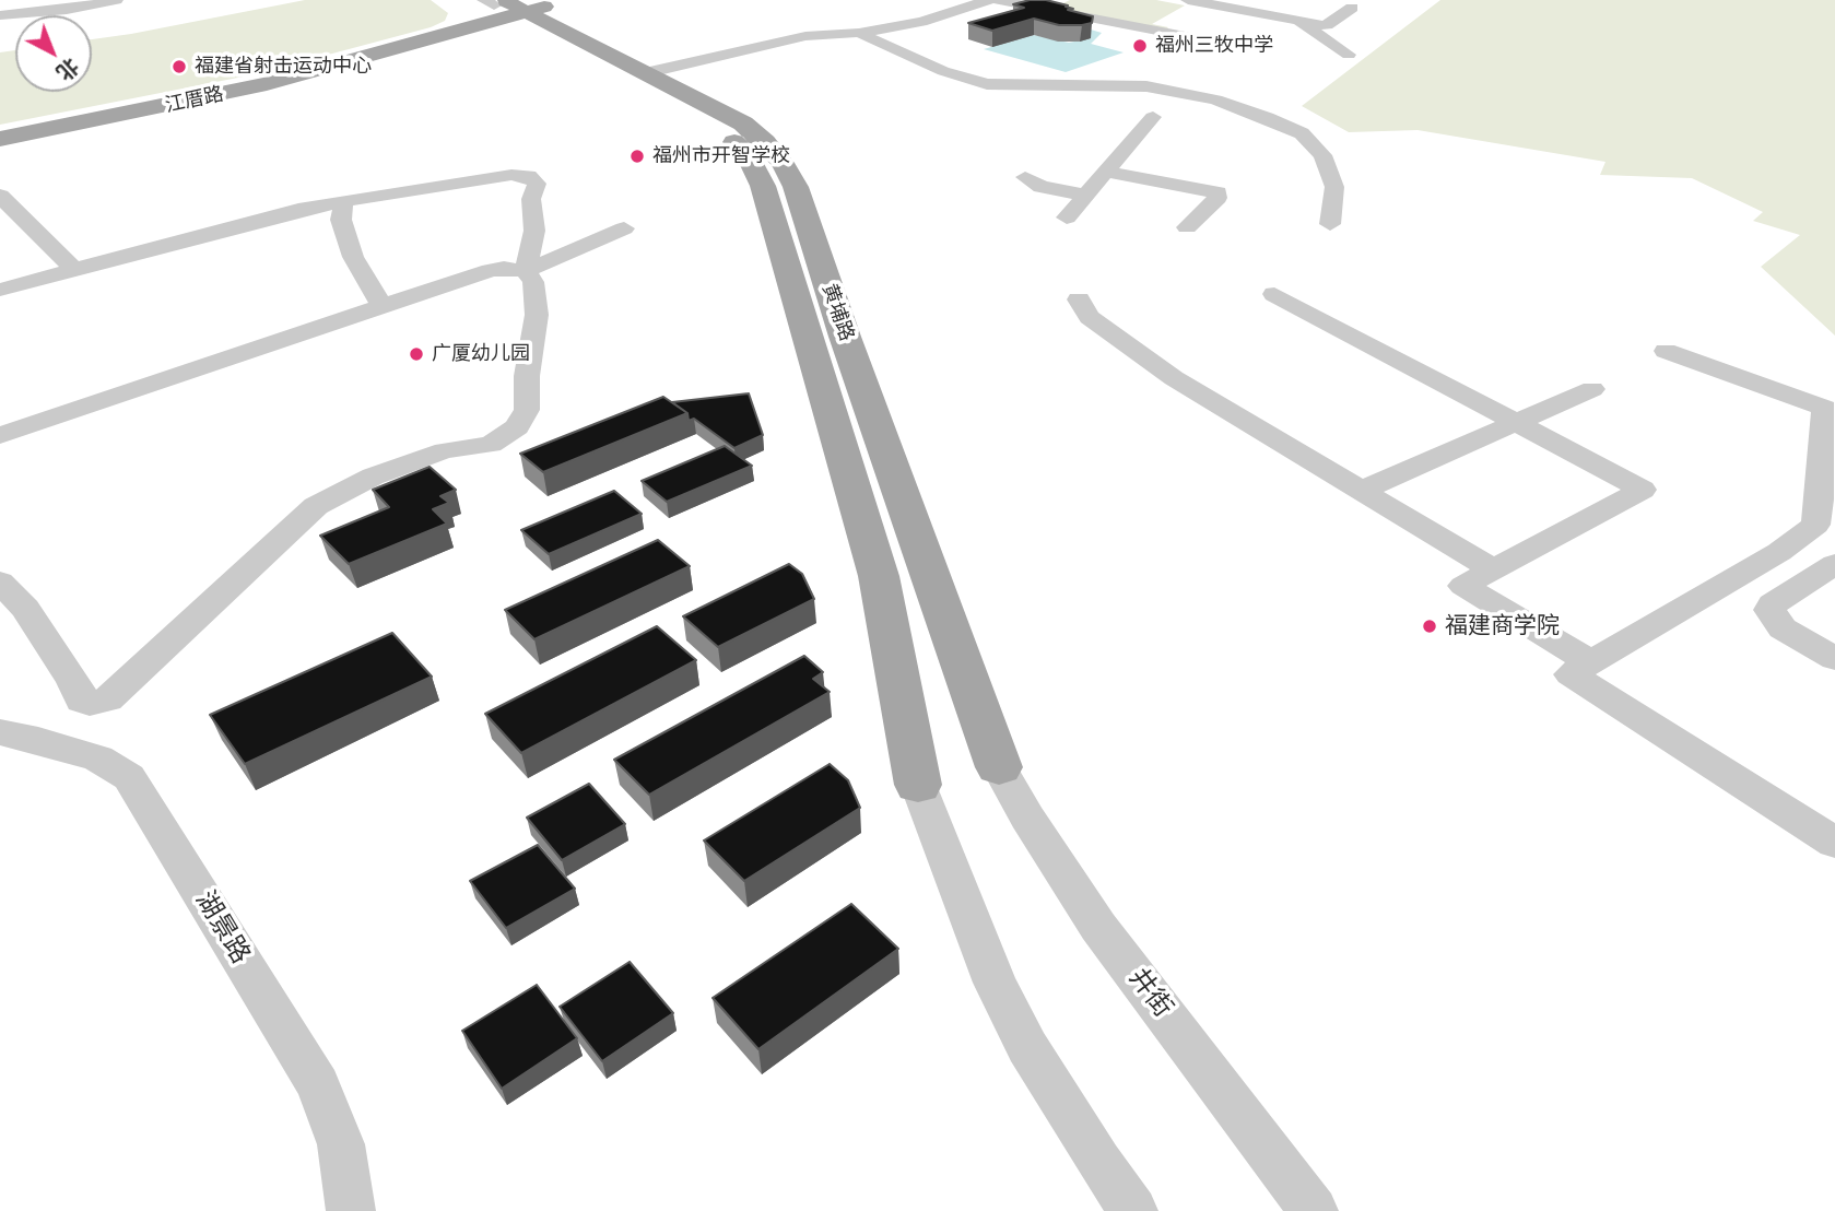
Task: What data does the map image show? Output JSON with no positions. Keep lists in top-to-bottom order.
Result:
{
  "streets": {
    "main road": ["江厝路", "黄埔路"],
    "street": ["湖景路", "井街"]
  },
  "crossings": [
    ["江厝路", "黄埔路"],
    ["黄埔路", "井街"]
  ],
  "places": [
    "福州三牧中学",
    "福建省射击运动中心",
    "福州市开智学校",
    "广厦幼儿园",
    "福建商学院"
  ],
  "north": "bottom right"
}
